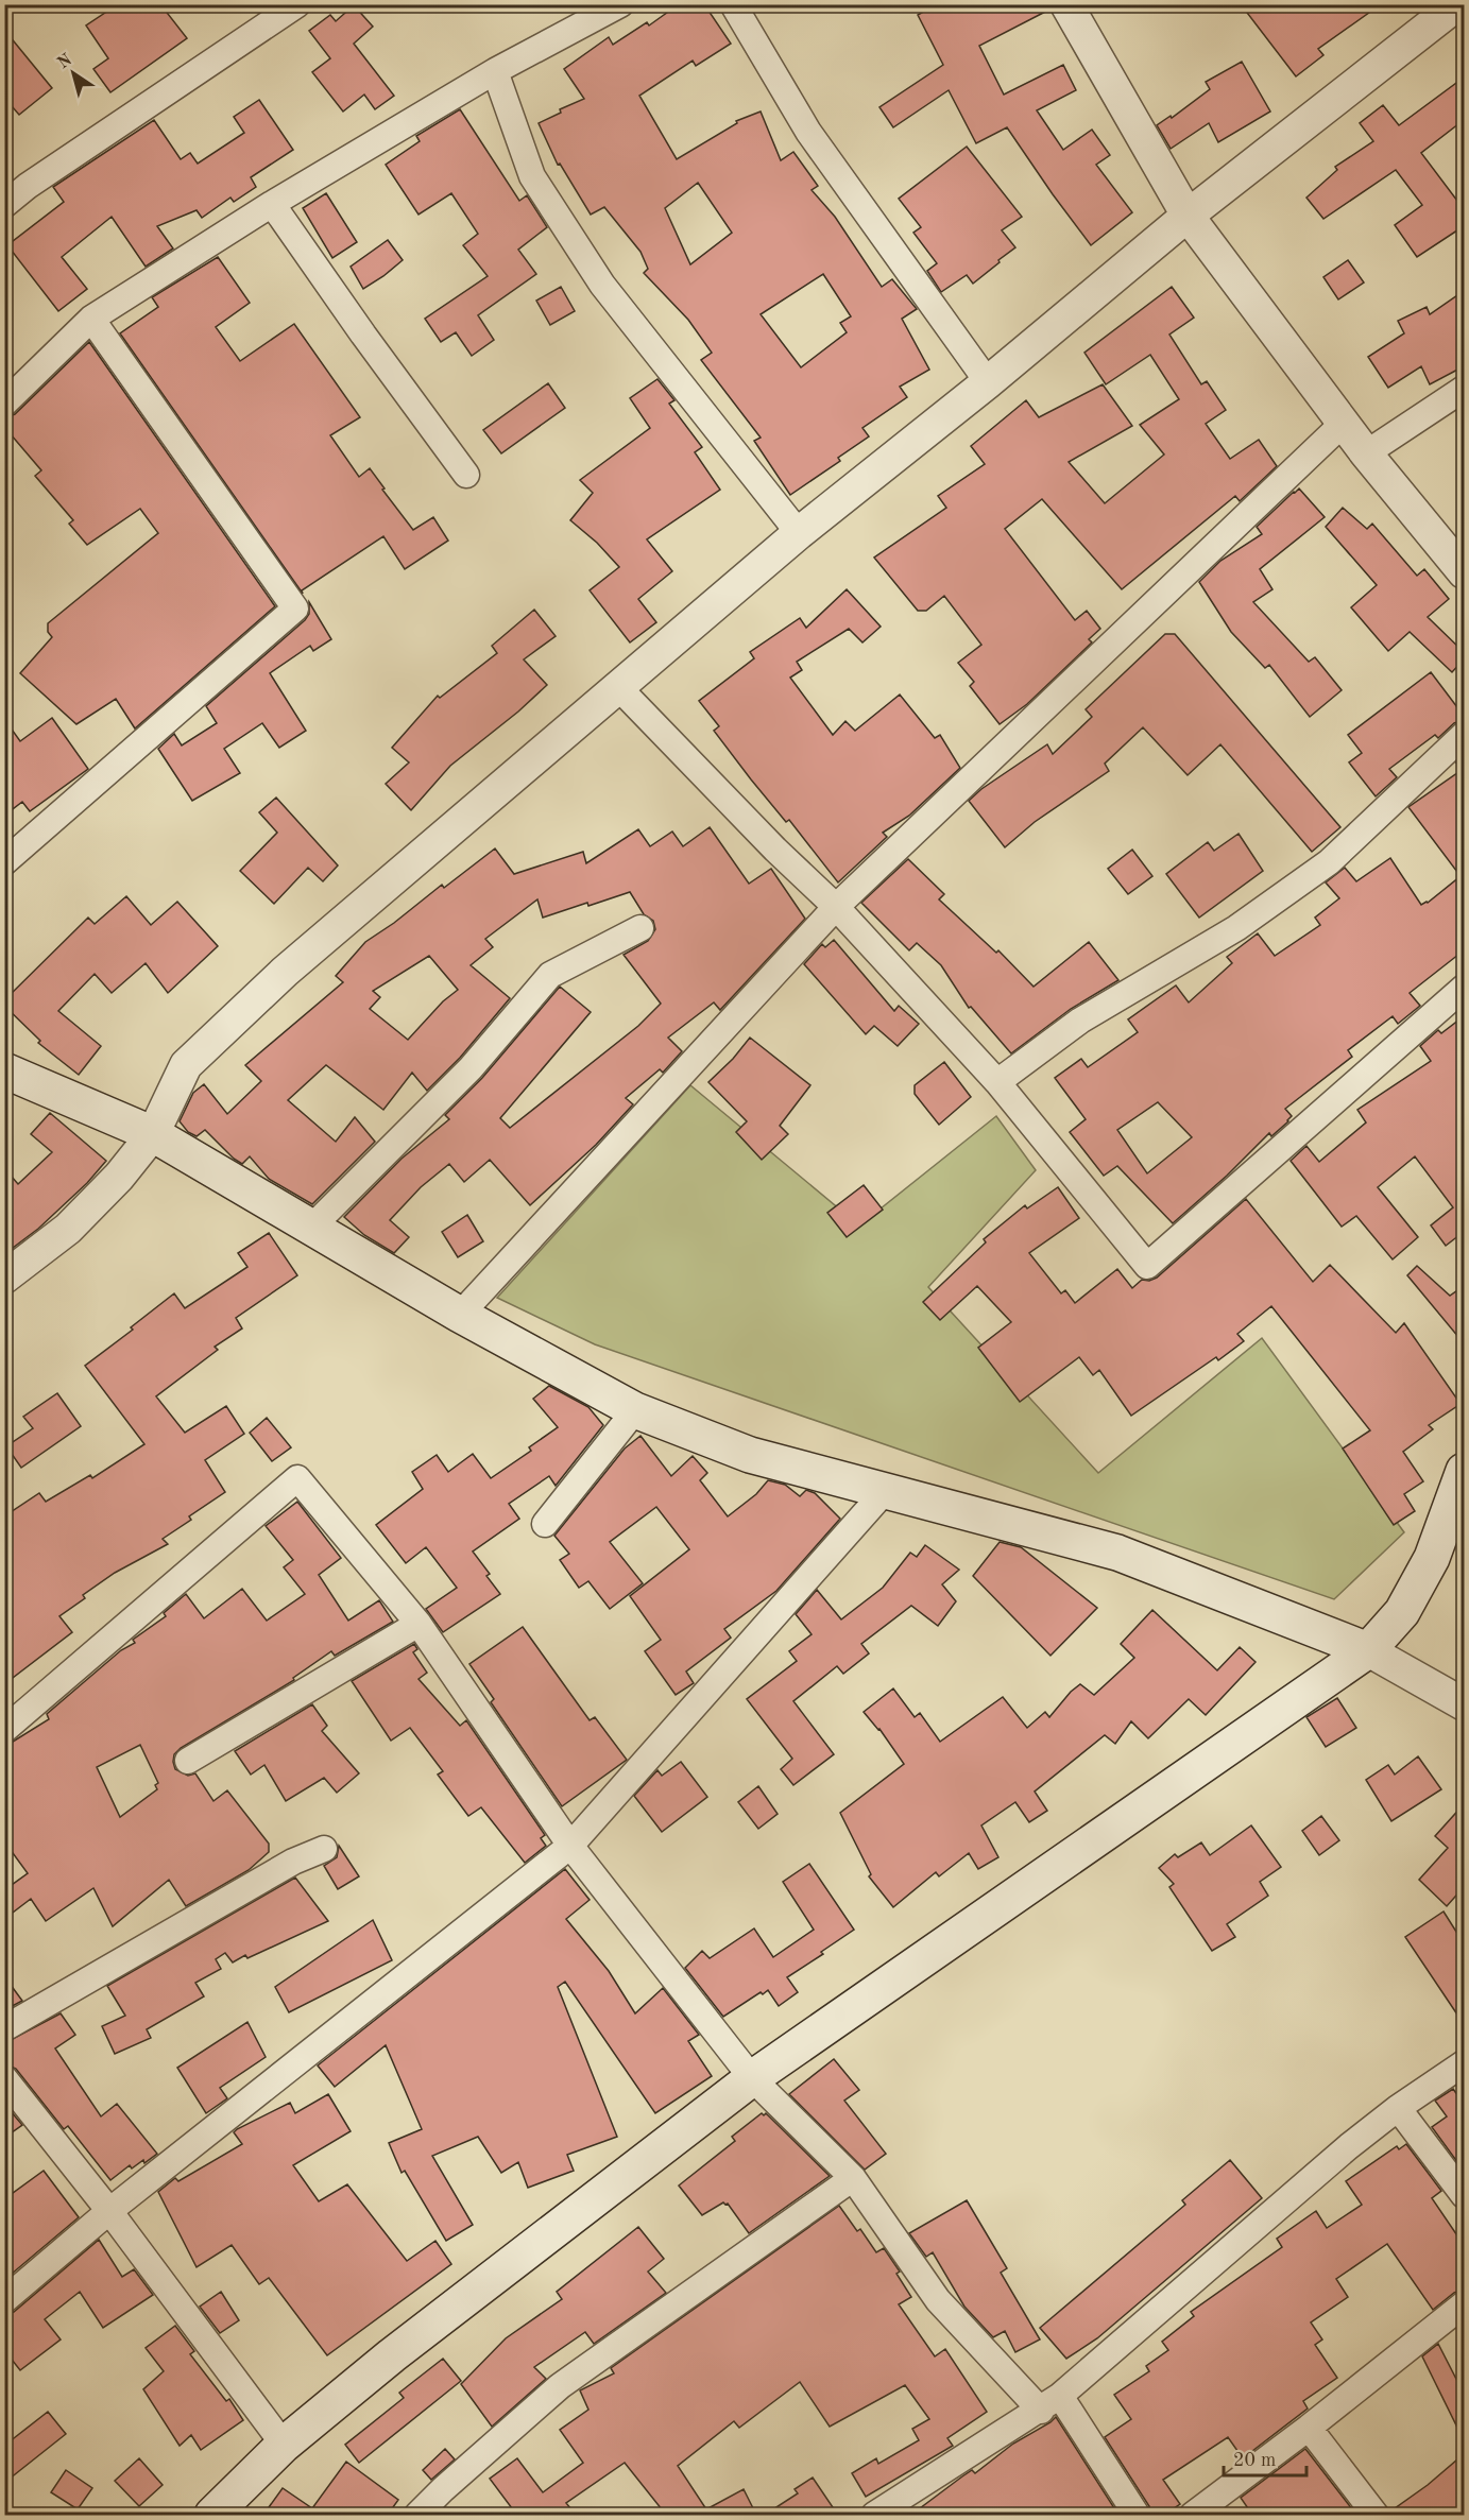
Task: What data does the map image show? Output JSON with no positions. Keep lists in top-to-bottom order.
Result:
{
  "scale_bar": "20 m",
  "north": "top left"
}
